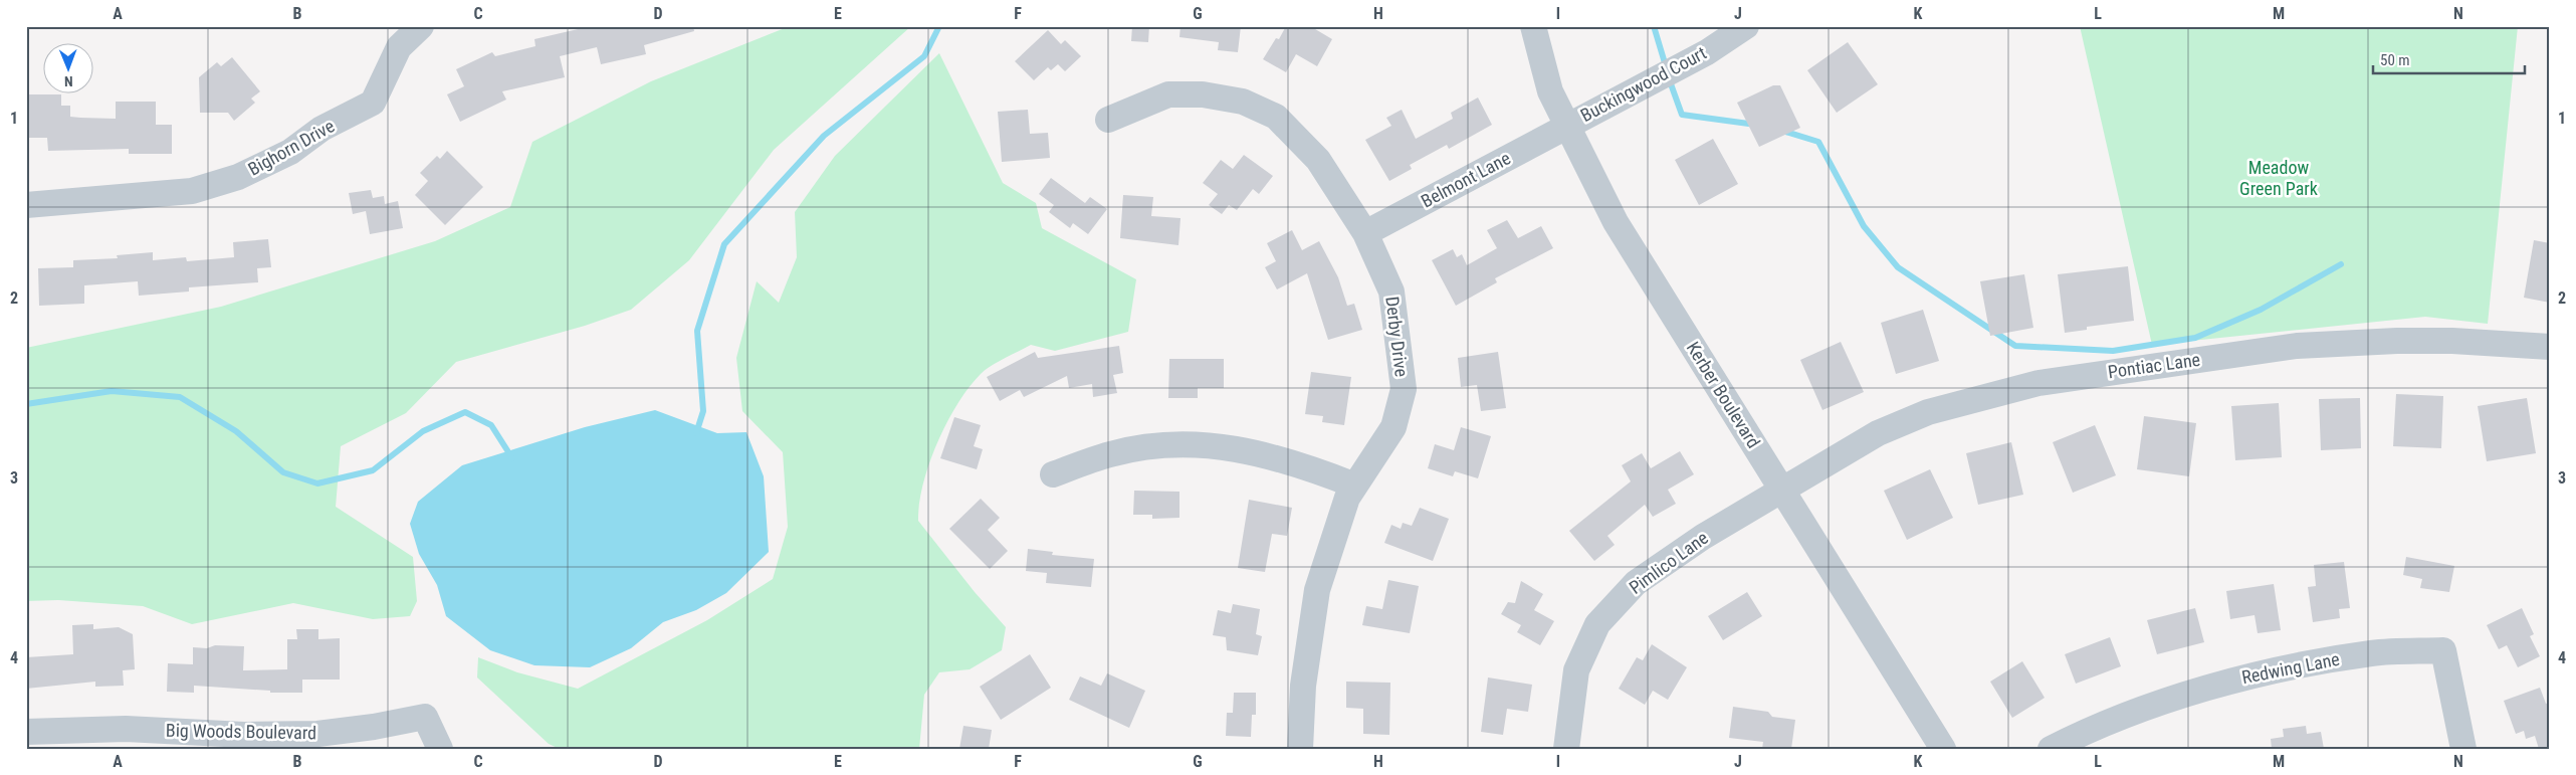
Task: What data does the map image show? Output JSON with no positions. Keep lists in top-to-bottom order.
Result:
{
  "streets": {
    "street": [
      "Buckingwood Court",
      "Bighorn Drive",
      "Belmont Lane",
      "Derby Drive",
      "Pontiac Lane",
      "Kerber Boulevard",
      "Pimlico Lane",
      "Redwing Lane",
      "Big Woods Boulevard"
    ]
  },
  "crossings": [
    ["Buckingwood Court", "Belmont Lane"],
    ["Buckingwood Court", "Kerber Boulevard"],
    ["Belmont Lane", "Derby Drive"],
    ["Belmont Lane", "Kerber Boulevard"],
    ["Pontiac Lane", "Kerber Boulevard"],
    ["Pontiac Lane", "Pimlico Lane"],
    ["Kerber Boulevard", "Pimlico Lane"]
  ],
  "parks": ["Meadow Green Park"],
  "scale_bar": "50 m",
  "north": "bottom",
  "grid": {
    "columns": [
      "A",
      "B",
      "C",
      "D",
      "E",
      "F",
      "G",
      "H",
      "I",
      "J",
      "K",
      "L",
      "M",
      "N"
    ],
    "rows": [
      "1",
      "2",
      "3",
      "4"
    ]
  }
}
